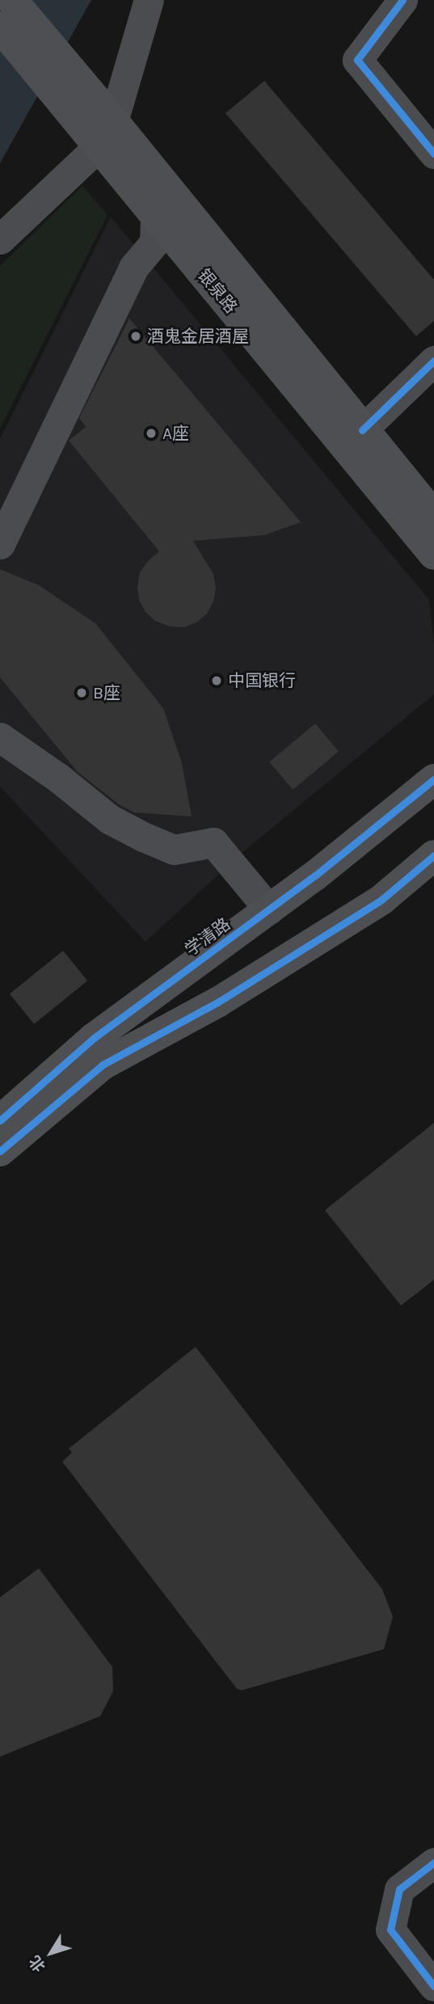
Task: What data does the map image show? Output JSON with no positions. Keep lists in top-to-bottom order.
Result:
{
  "streets": {
    "main road": ["银泉路", "学清路"]
  },
  "places": [
    "酒鬼金居酒屋",
    "A座",
    "中国银行",
    "B座"
  ],
  "north": "bottom left"
}
